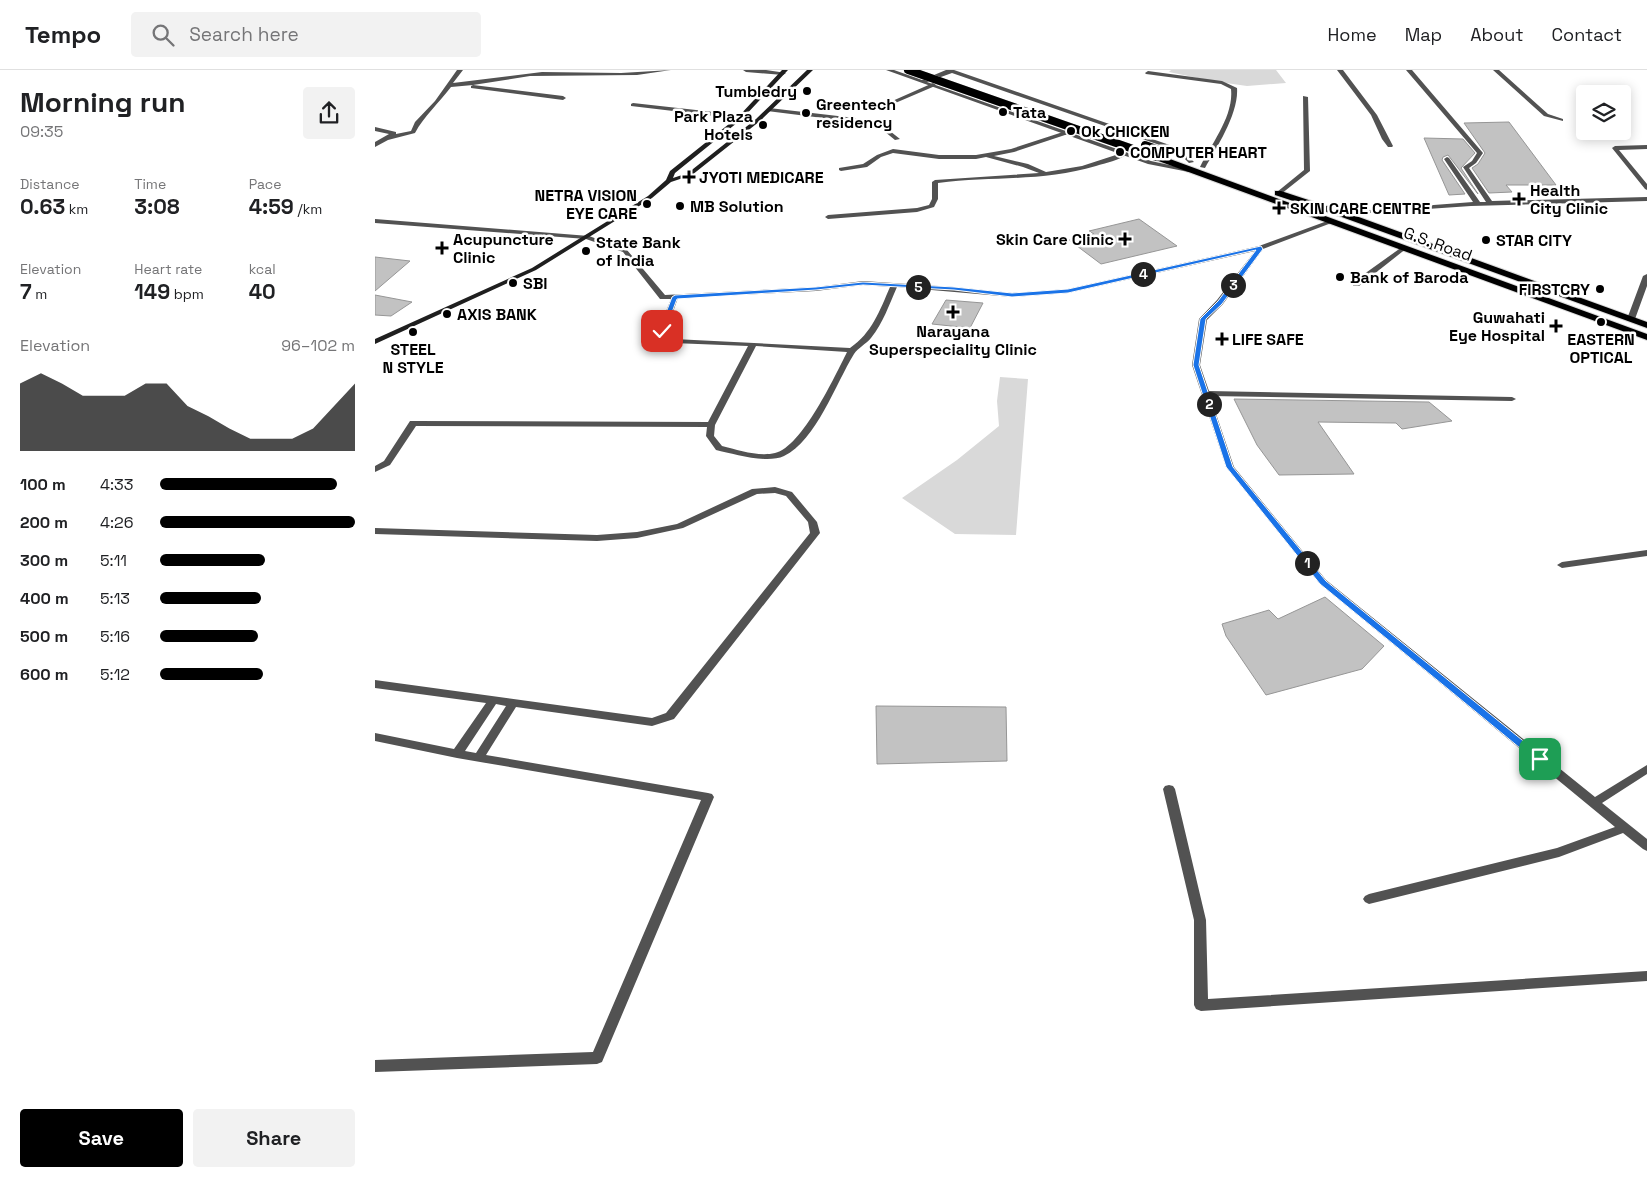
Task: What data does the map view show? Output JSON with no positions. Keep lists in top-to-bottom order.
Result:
{
  "streets": {
    "main road": ["G.S. Road"]
  },
  "places": {
    "other": [
      "Tumbledry",
      "Tata",
      "Greentech residency",
      "Park Plaza Hotels",
      "Ok CHICKEN",
      "COMPUTER HEART",
      "NETRA VISION EYE CARE",
      "MB Solution",
      "STAR CITY",
      "State Bank of India",
      "Bank of Baroda",
      "SBI",
      "FIRSTCRY",
      "AXIS BANK",
      "EASTERN OPTICAL",
      "STEEL N STYLE"
    ],
    "health": [
      "JYOTI MEDICARE",
      "Health City Clinic",
      "SKIN CARE CENTRE",
      "Skin Care Clinic",
      "Acupuncture Clinic",
      "Narayana Superspeciality Clinic",
      "Guwahati Eye Hospital",
      "LIFE SAFE"
    ]
  },
  "page": {
    "header": "Tempo",
    "search": "Search here",
    "nav": [
      "Home",
      "Map",
      "About",
      "Contact"
    ],
    "heading": ["Morning run", "09:35"],
    "stats": [
      ["Distance", "0.63 km"],
      ["Time", "3:08"],
      ["Pace", "4:59 /km"],
      ["Elevation", "7 m"],
      ["Heart rate", "149 bpm"],
      ["kcal", "40"]
    ],
    "pins": [
      "4",
      "3",
      "5",
      "2",
      "1"
    ],
    "chart": ["Elevation", "96–102 m"],
    "list": [
      {
        "name": "100 m",
        "note": "4:33"
      },
      {
        "name": "200 m",
        "note": "4:26"
      },
      {
        "name": "300 m",
        "note": "5:11"
      },
      {
        "name": "400 m",
        "note": "5:13"
      },
      {
        "name": "500 m",
        "note": "5:16"
      },
      {
        "name": "600 m",
        "note": "5:12"
      }
    ],
    "buttons": ["Save", "Share"]
  }
}
